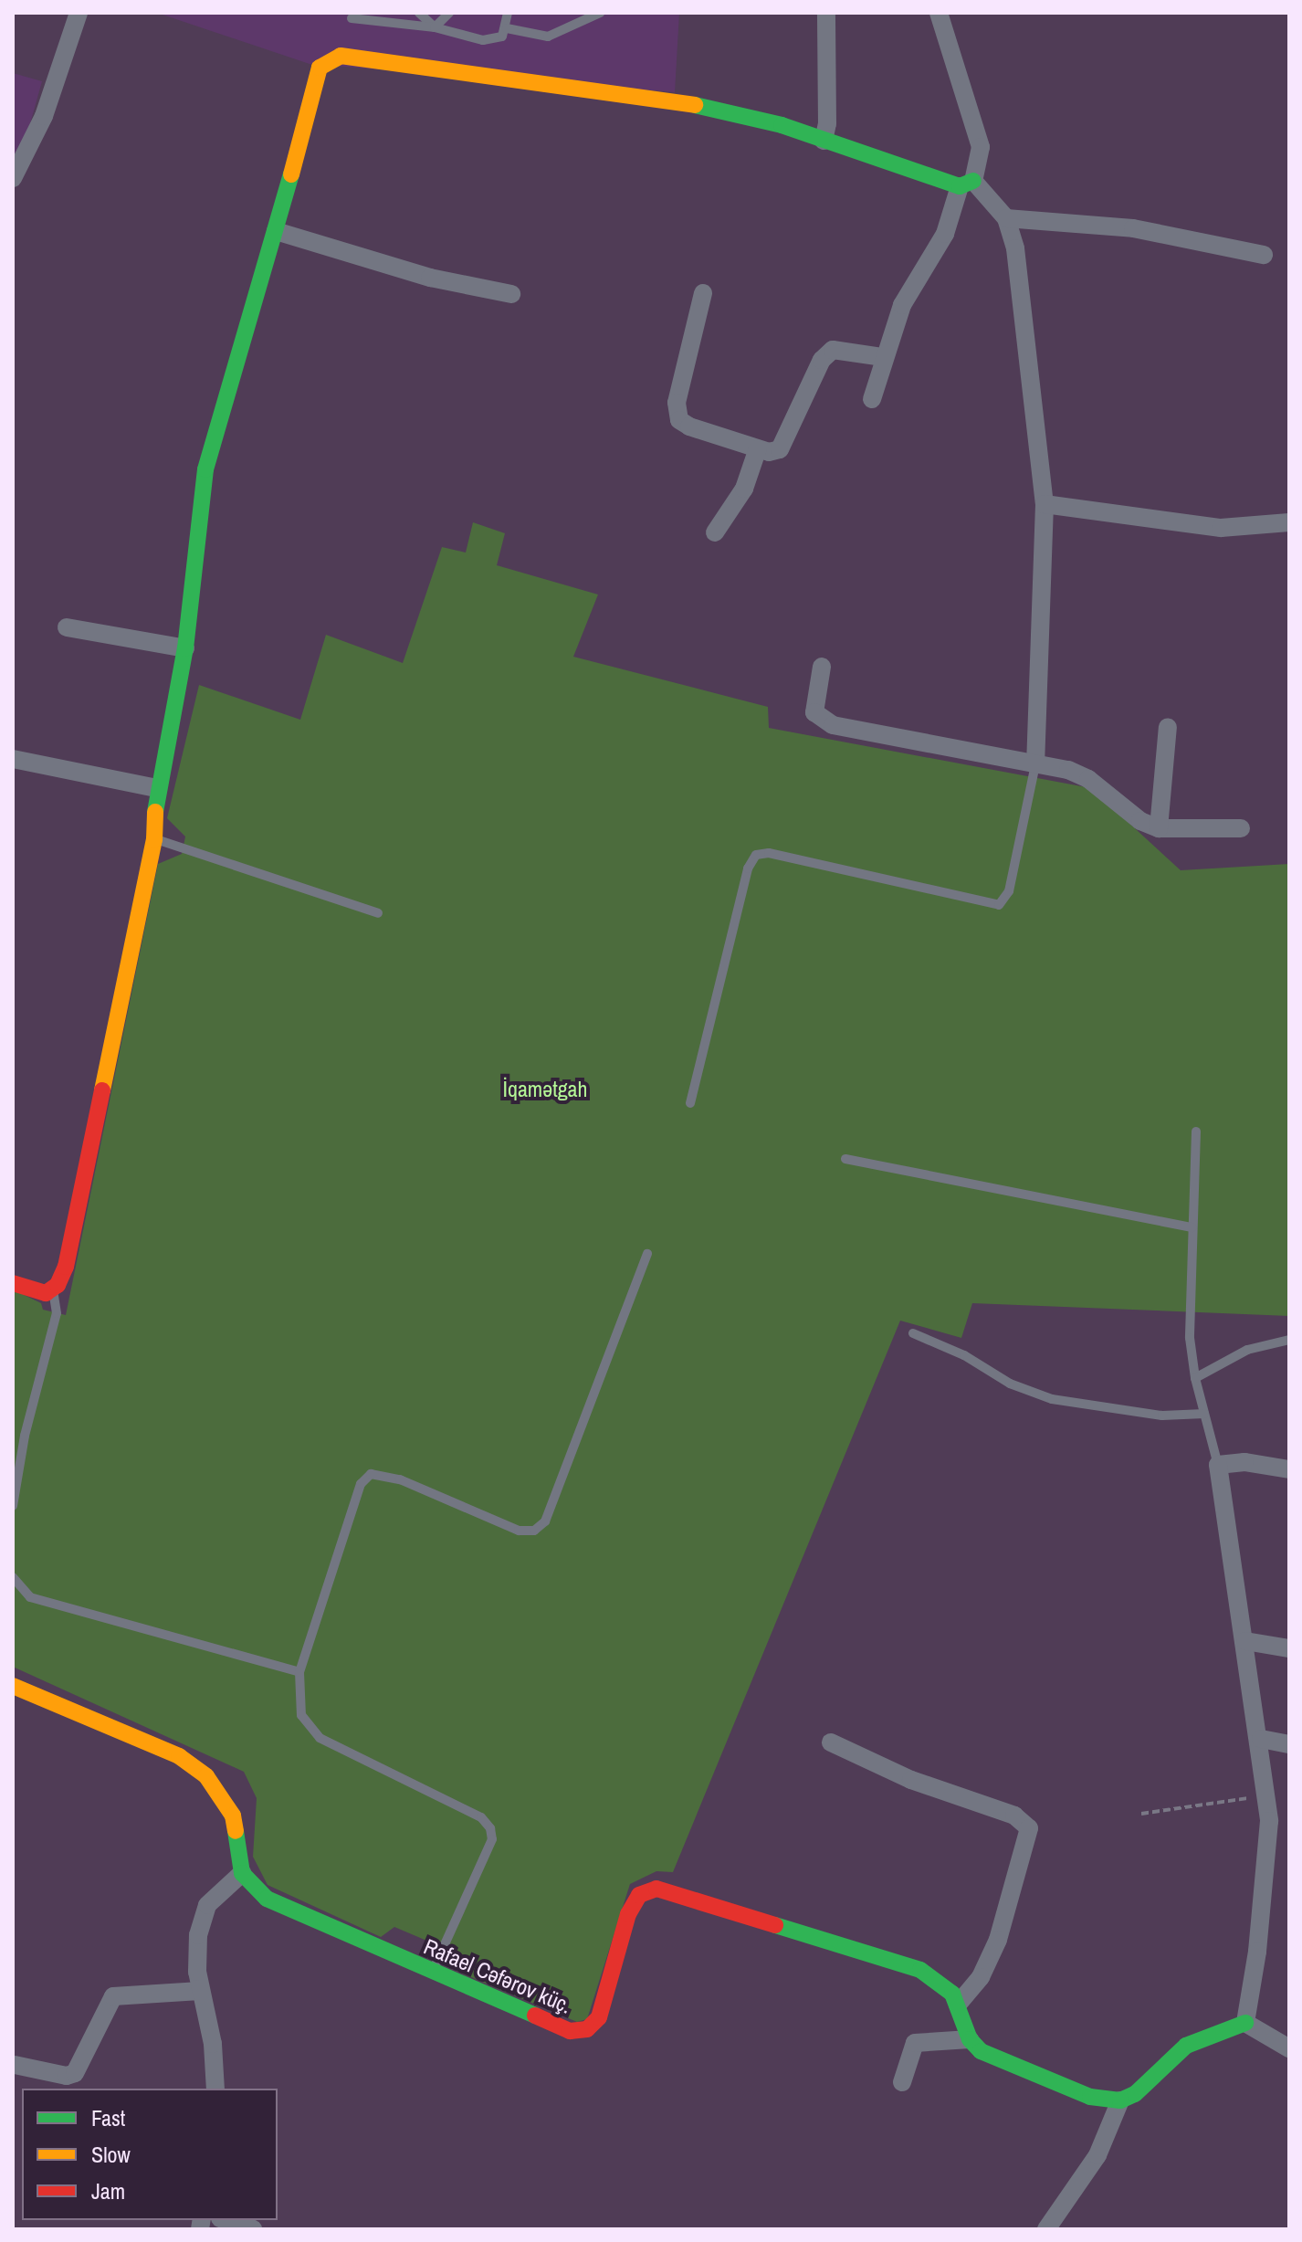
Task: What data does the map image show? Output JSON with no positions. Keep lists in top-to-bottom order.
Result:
{
  "streets": {
    "street": ["Rafael Cəfərov küç."]
  },
  "parks": ["İqamətgah"],
  "legend": ["Fast", "Slow", "Jam"]
}
